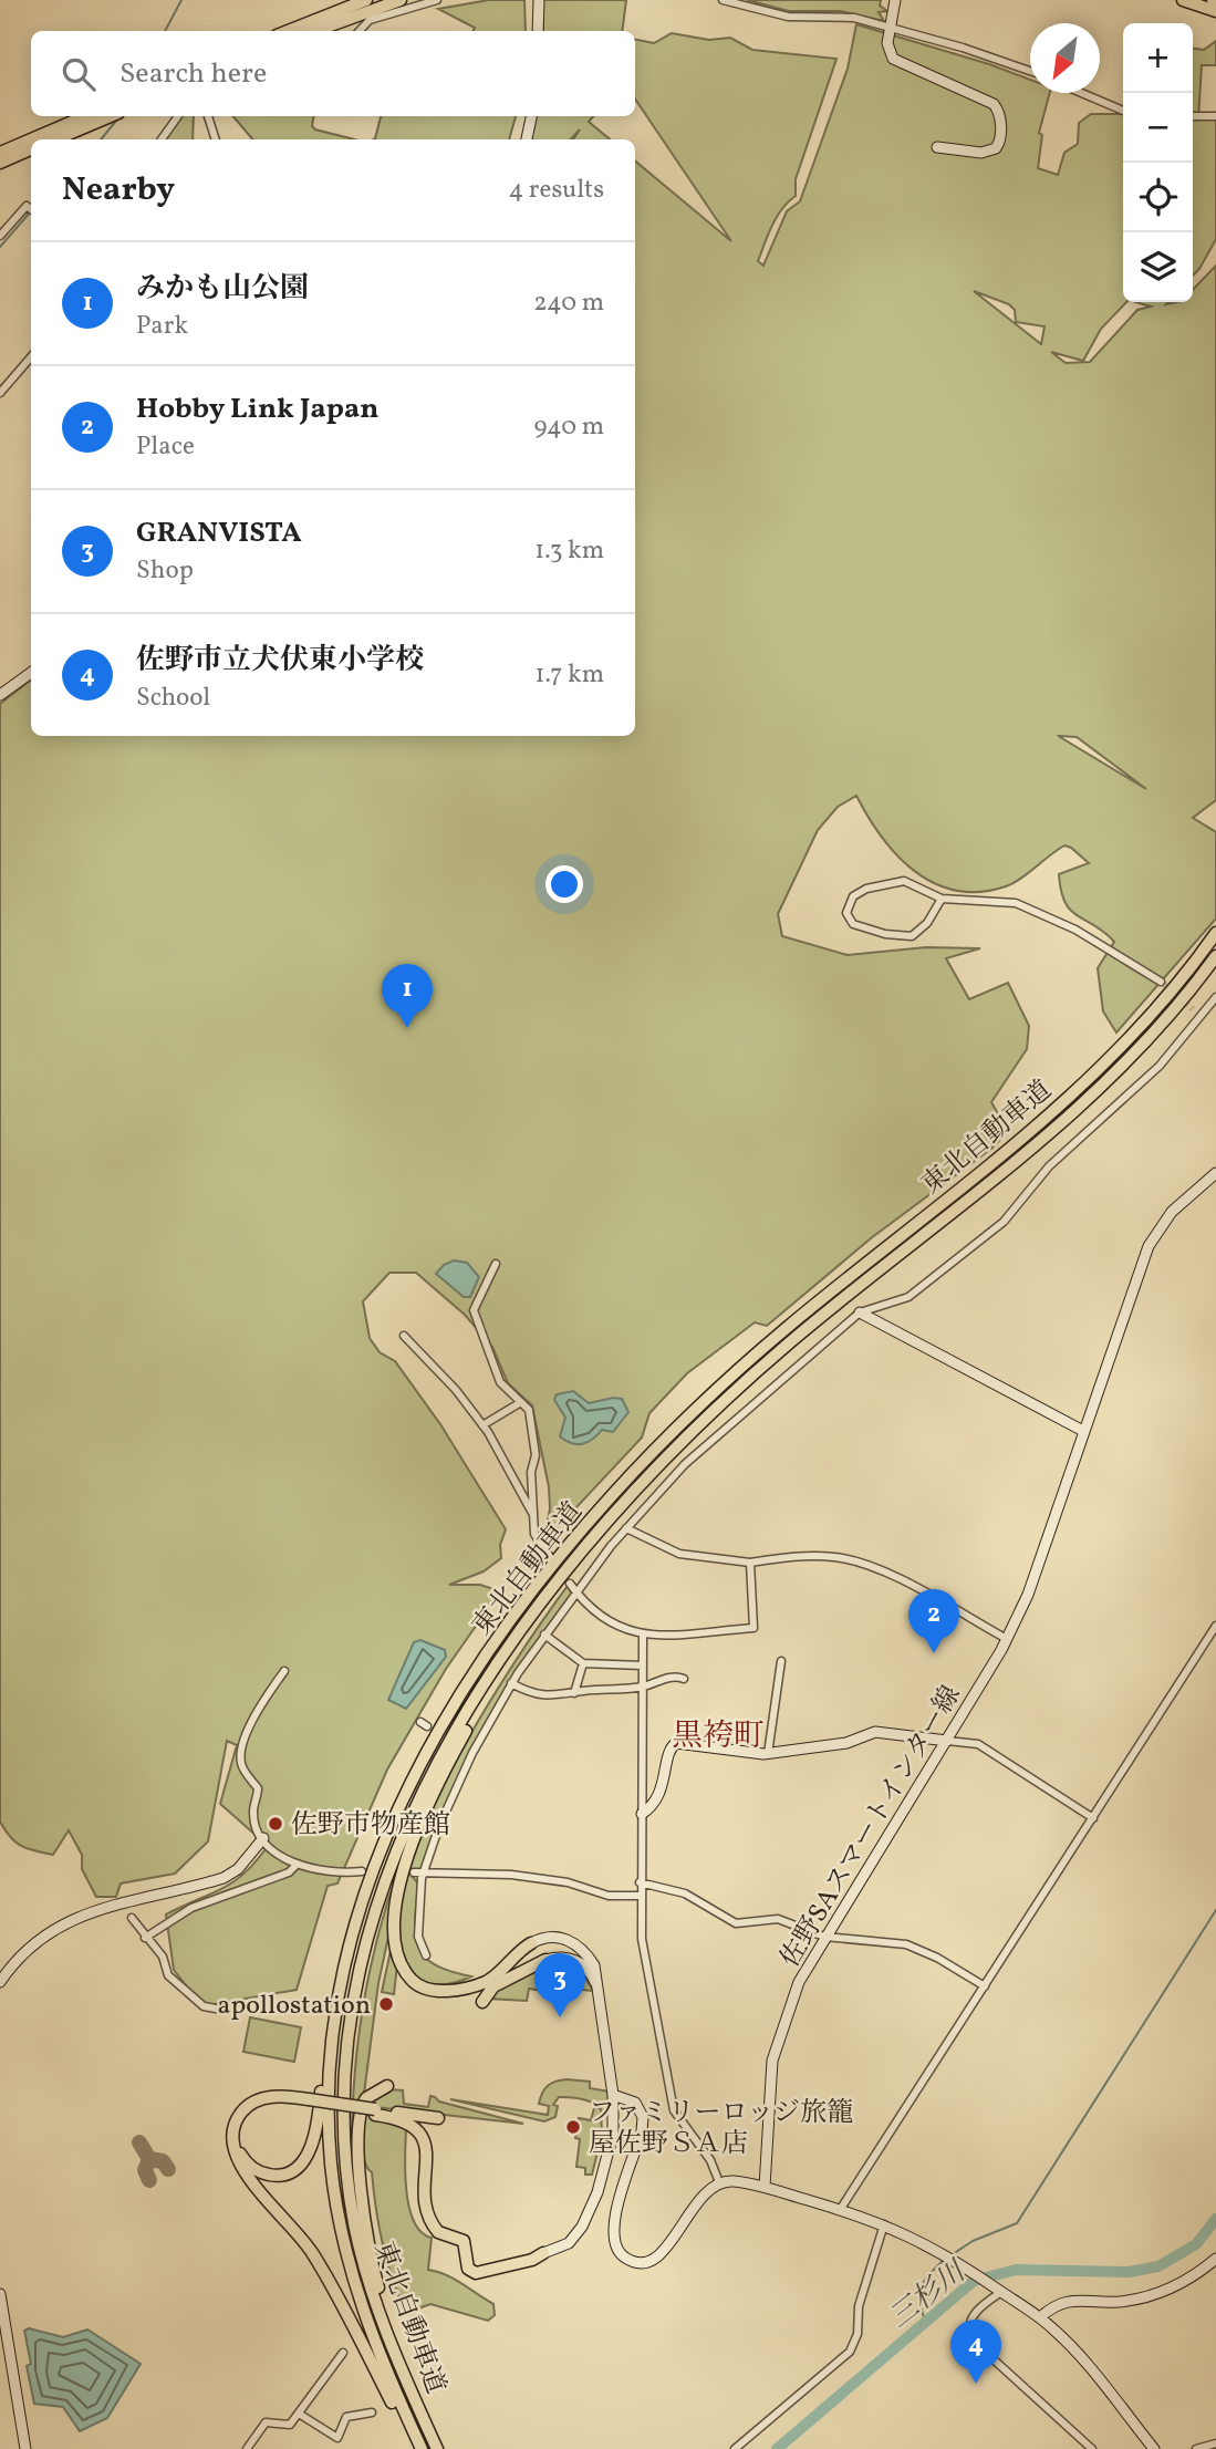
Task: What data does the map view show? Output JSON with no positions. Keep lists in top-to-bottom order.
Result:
{
  "streets": {
    "highway": ["東北自動車道"],
    "main road": ["佐野SAスマートインター線"]
  },
  "districts": ["黒袴町"],
  "water": ["三杉川"],
  "places": ["佐野市物産館", "apollostation", "ファミリーロッジ旅籠 屋佐野ＳＡ店"],
  "north": "bottom left",
  "page": {
    "map_buttons": ["+", "−"],
    "search": "Search here",
    "heading": ["Nearby", "4 results"],
    "list": [
      {
        "mark": "1",
        "name": "みかも山公園",
        "note": "Park",
        "value": "240 m"
      },
      {
        "mark": "2",
        "name": "Hobby Link Japan",
        "note": "Place",
        "value": "940 m"
      },
      {
        "mark": "3",
        "name": "GRANVISTA",
        "note": "Shop",
        "value": "1.3 km"
      },
      {
        "mark": "4",
        "name": "佐野市立犬伏東小学校",
        "note": "School",
        "value": "1.7 km"
      }
    ],
    "pins": [
      "1",
      "2",
      "3",
      "4"
    ]
  }
}
